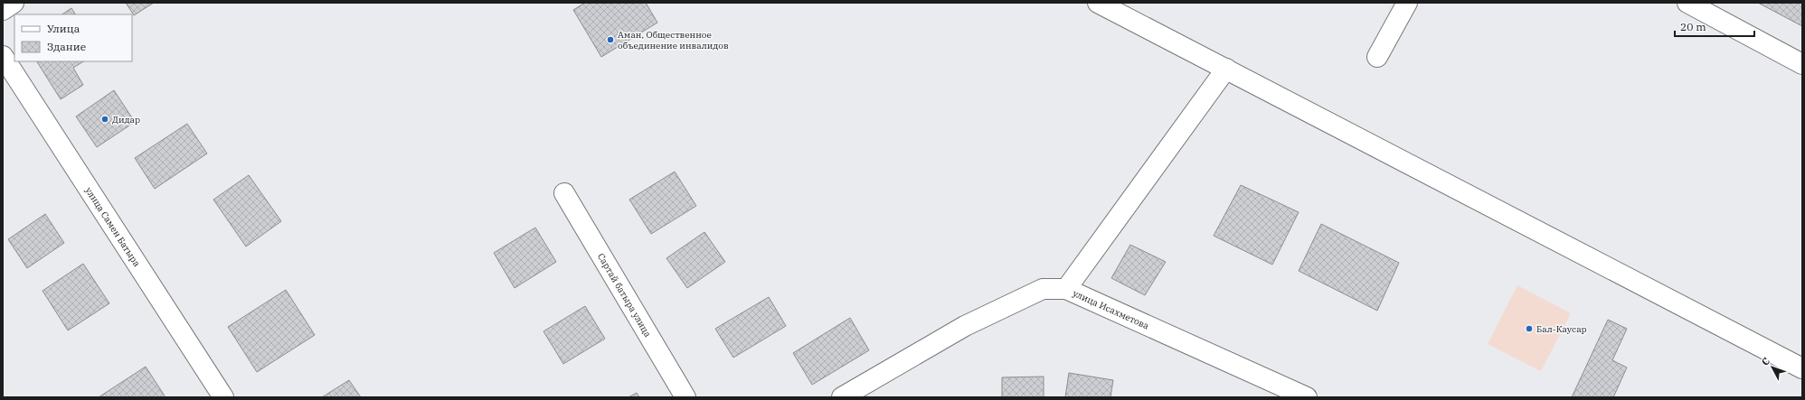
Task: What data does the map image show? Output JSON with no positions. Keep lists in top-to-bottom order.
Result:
{
  "streets": {
    "street": ["улица Самен Батыра", "Сартай батыра улица", "улица Исахметова"]
  },
  "places": ["Аман, Общественное объединение инвалидов", "Дидар", "Бал-Каусар"],
  "legend": ["Улица", "Здание"],
  "scale_bar": "20 m",
  "north": "top left"
}
